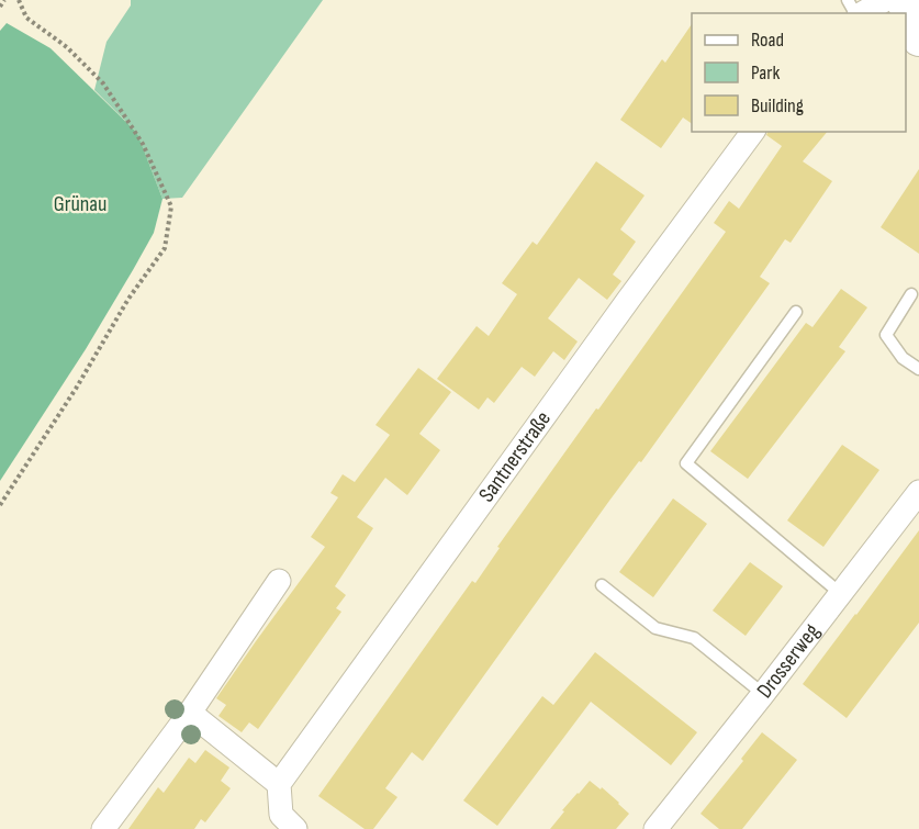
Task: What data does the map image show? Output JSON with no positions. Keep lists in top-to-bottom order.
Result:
{
  "streets": {
    "street": ["Santnerstraße", "Drosserweg"]
  },
  "parks": ["Grünau"],
  "legend": ["Road", "Park", "Building"]
}
